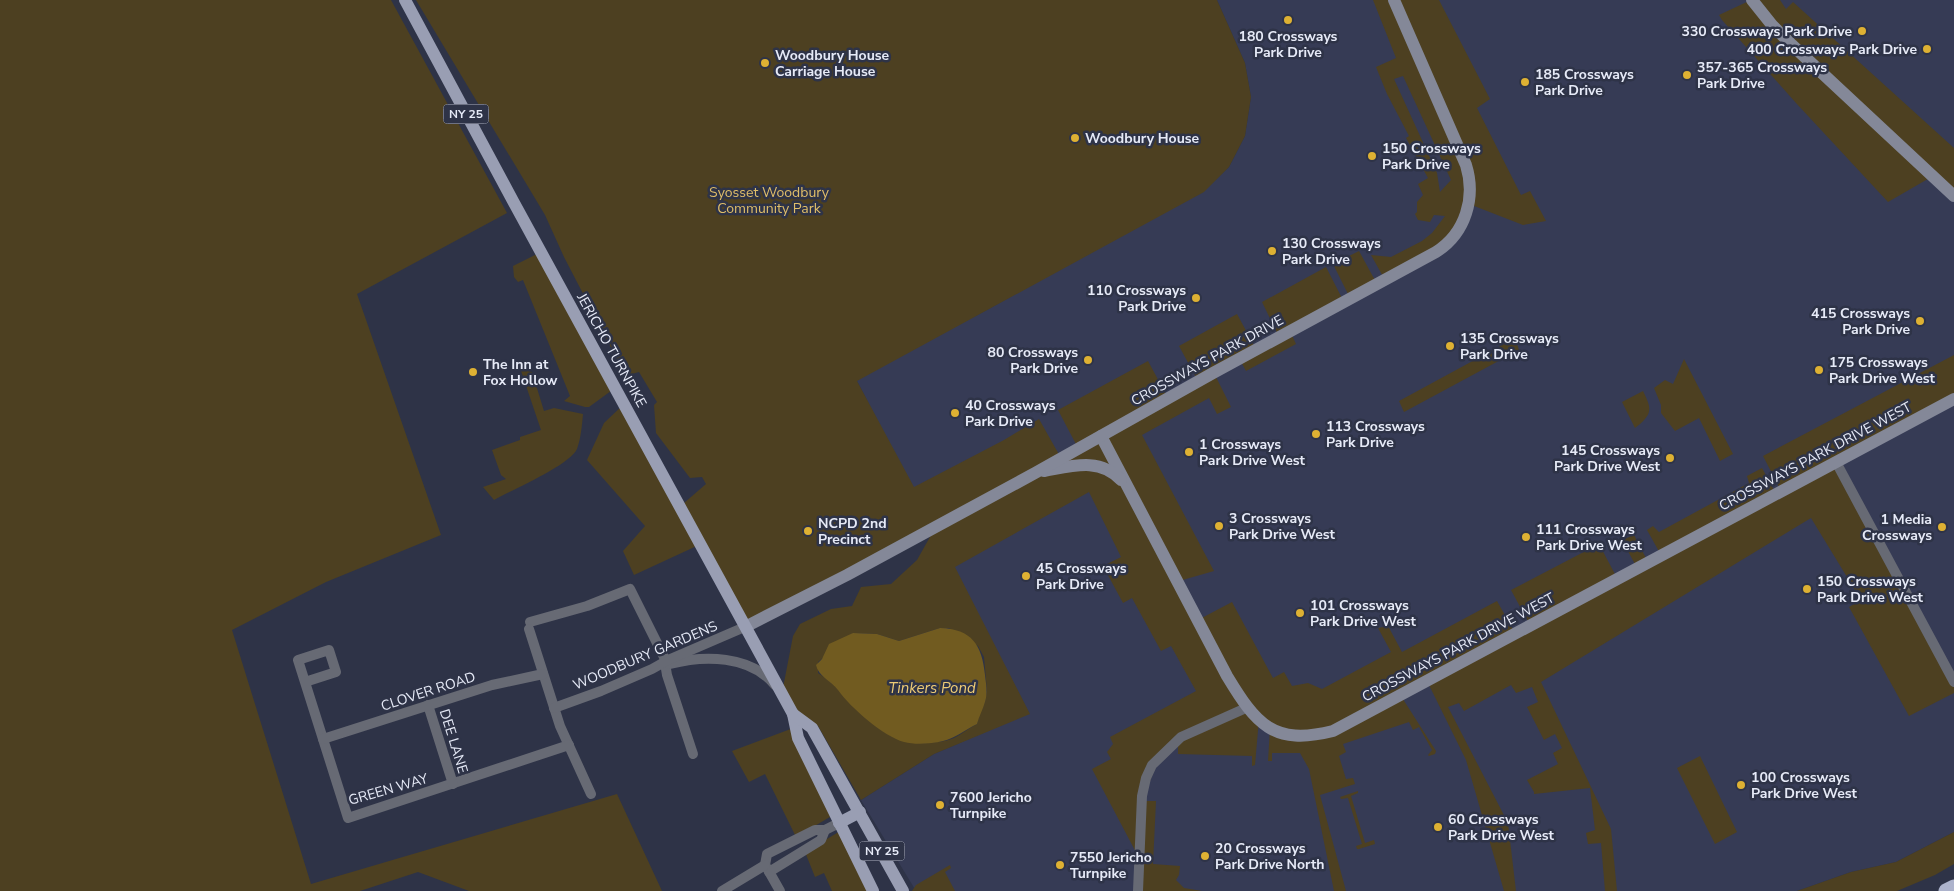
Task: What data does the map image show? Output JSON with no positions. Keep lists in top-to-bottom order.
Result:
{
  "streets": {
    "main road": ["NY 25", "JERICHO TURNPIKE"],
    "street": [
      "CROSSWAYS PARK DRIVE",
      "CROSSWAYS PARK DRIVE WEST",
      "WOODBURY GARDENS",
      "CLOVER ROAD",
      "DEE LANE",
      "GREEN WAY"
    ]
  },
  "crossings": [
    ["JERICHO TURNPIKE", "CROSSWAYS PARK DRIVE"],
    ["JERICHO TURNPIKE", "WOODBURY GARDENS"],
    ["CROSSWAYS PARK DRIVE", "CROSSWAYS PARK DRIVE WEST"],
    ["CROSSWAYS PARK DRIVE", "WOODBURY GARDENS"],
    ["CLOVER ROAD", "DEE LANE"],
    ["CLOVER ROAD", "GREEN WAY"],
    ["DEE LANE", "GREEN WAY"]
  ],
  "water": ["Tinkers Pond"],
  "parks": ["Syosset Woodbury Community Park"],
  "places": [
    "180 Crossways Park Drive",
    "330 Crossways Park Drive",
    "400 Crossways Park Drive",
    "Woodbury House Carriage House",
    "357-365 Crossways Park Drive",
    "185 Crossways Park Drive",
    "Woodbury House",
    "150 Crossways Park Drive",
    "130 Crossways Park Drive",
    "110 Crossways Park Drive",
    "415 Crossways Park Drive",
    "135 Crossways Park Drive",
    "80 Crossways Park Drive",
    "175 Crossways Park Drive West",
    "The Inn at Fox Hollow",
    "40 Crossways Park Drive",
    "113 Crossways Park Drive",
    "1 Crossways Park Drive West",
    "145 Crossways Park Drive West",
    "3 Crossways Park Drive West",
    "1 Media Crossways",
    "NCPD 2nd Precinct",
    "111 Crossways Park Drive West",
    "45 Crossways Park Drive",
    "150 Crossways Park Drive West",
    "101 Crossways Park Drive West",
    "100 Crossways Park Drive West",
    "7600 Jericho Turnpike",
    "60 Crossways Park Drive West",
    "20 Crossways Park Drive North",
    "7550 Jericho Turnpike"
  ]
}
